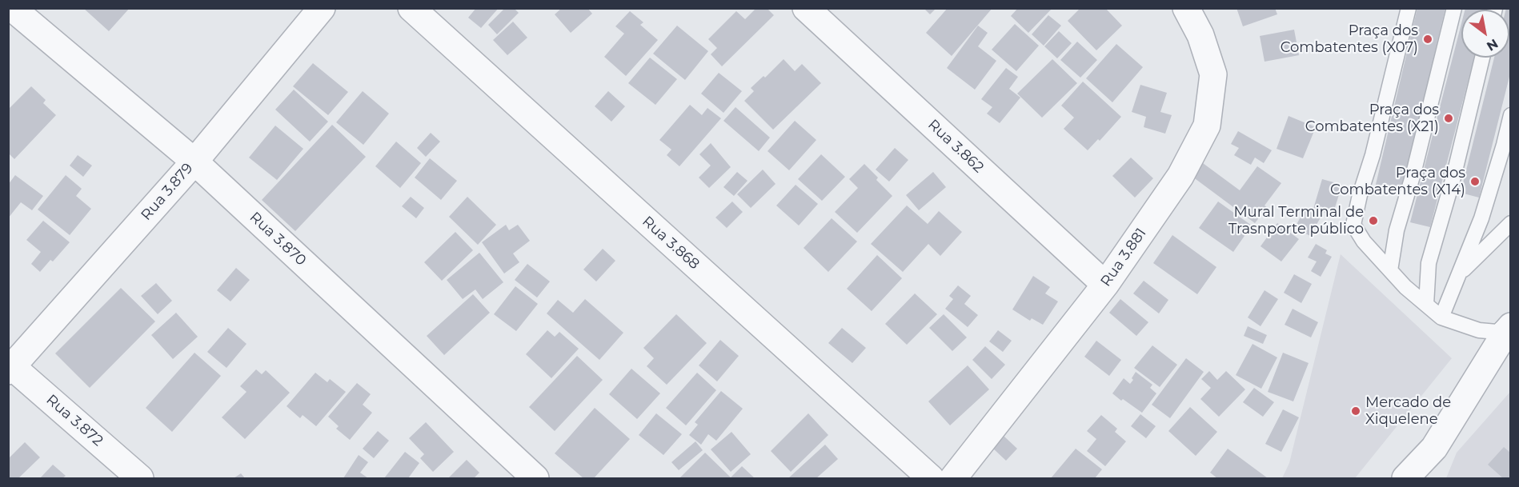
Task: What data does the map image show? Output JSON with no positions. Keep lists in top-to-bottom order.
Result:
{
  "streets": {
    "street": [
      "Rua 3.862",
      "Rua 3.879",
      "Rua 3.870",
      "Rua 3.868",
      "Rua 3.881",
      "Rua 3.872"
    ]
  },
  "crossings": [
    ["Rua 3.862", "Rua 3.881"],
    ["Rua 3.879", "Rua 3.870"],
    ["Rua 3.879", "Rua 3.872"]
  ],
  "places": [
    "Praça dos Combatentes (X07)",
    "Praça dos Combatentes (X21)",
    "Praça dos Combatentes (X14)",
    "Mural Terminal de Trasnporte público",
    "Mercado de Xiquelene"
  ],
  "north": "bottom right"
}
